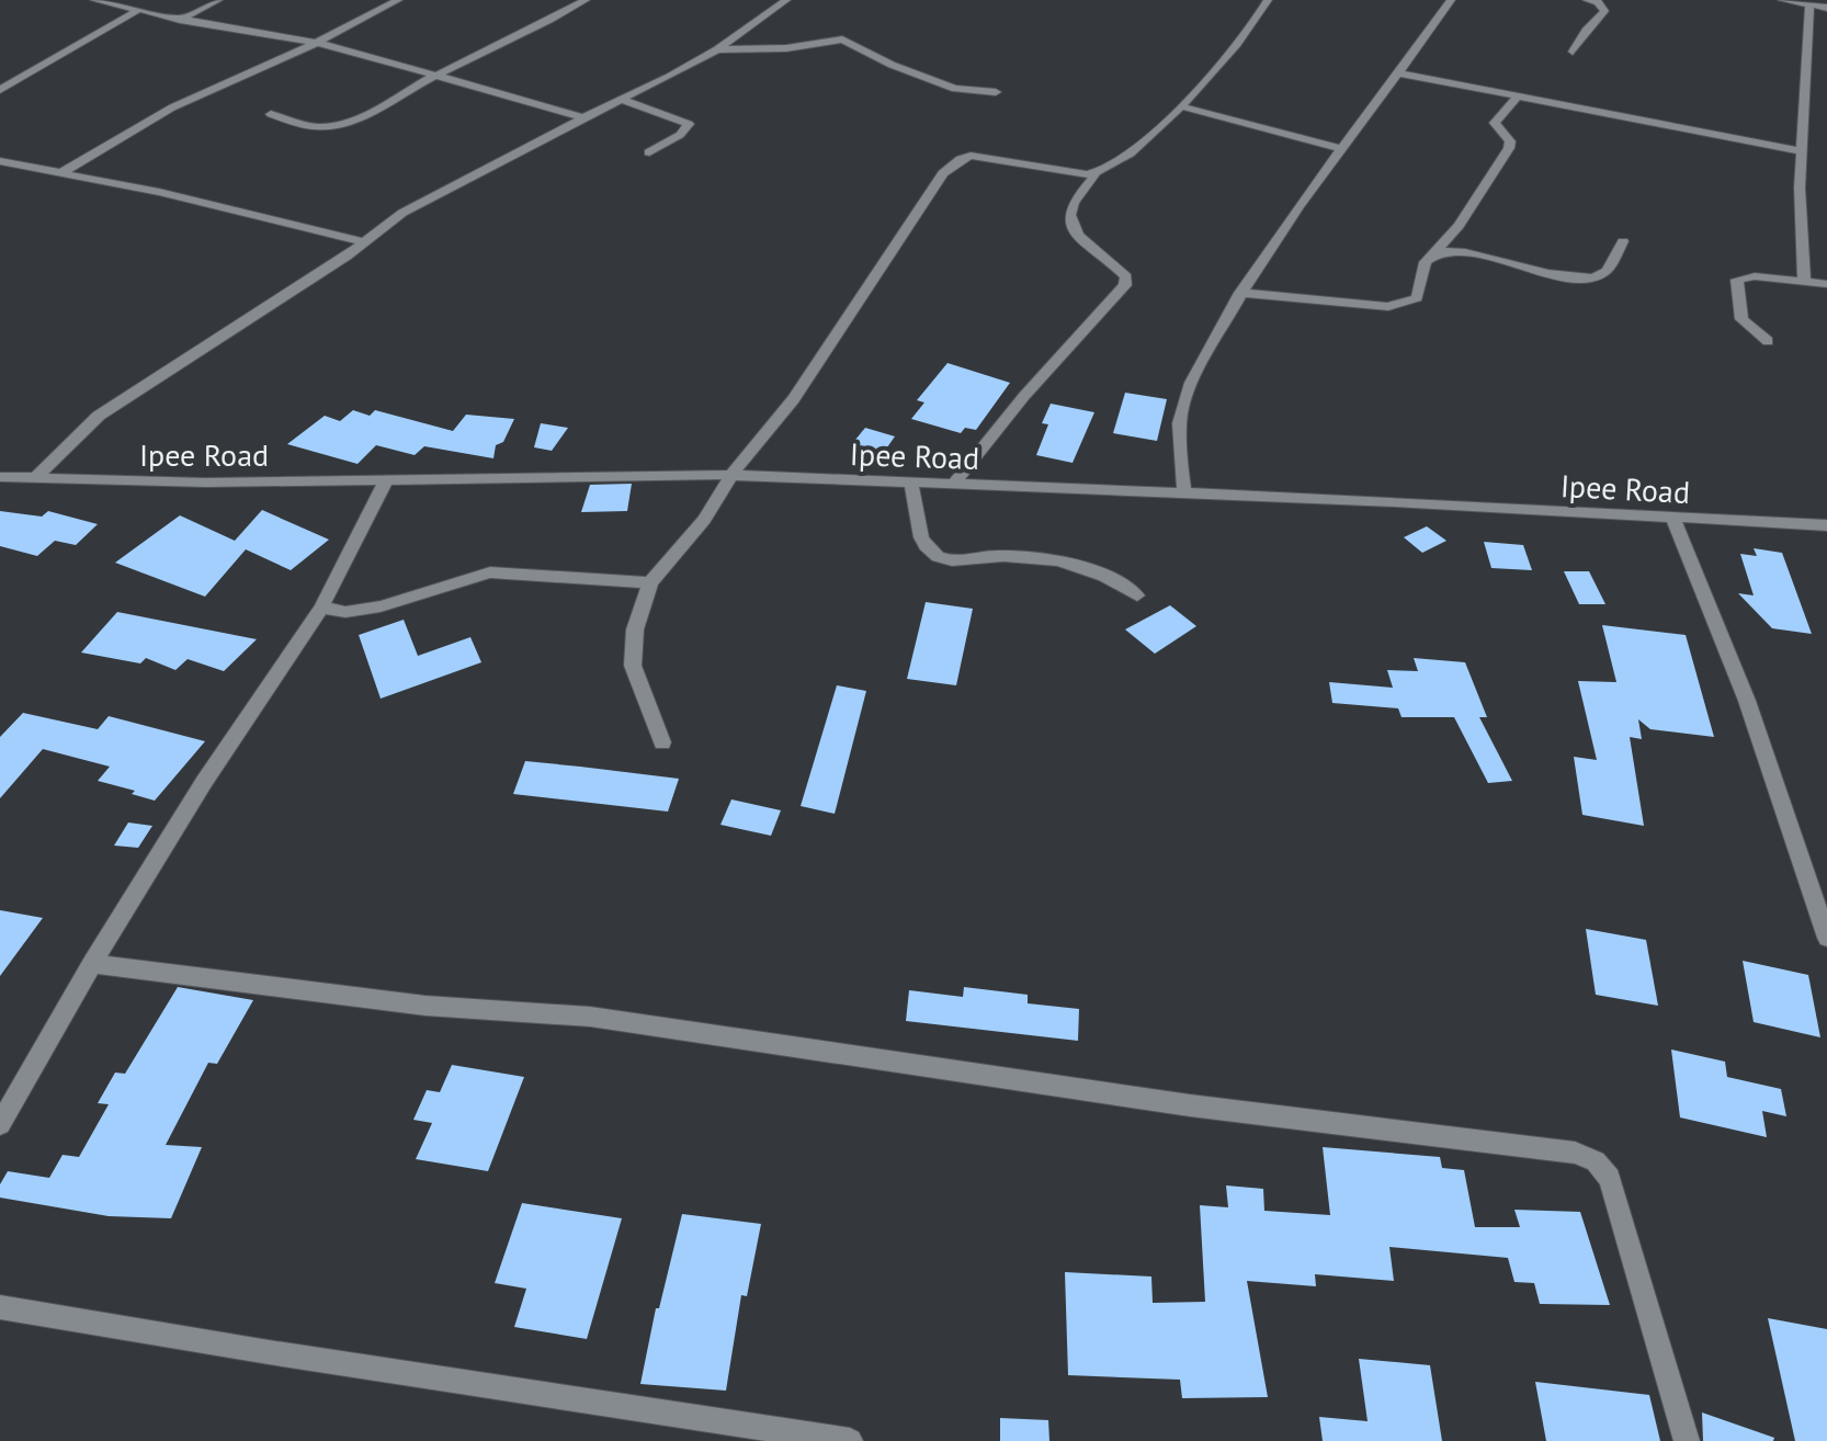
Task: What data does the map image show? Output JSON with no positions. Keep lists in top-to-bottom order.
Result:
{
  "streets": {
    "street": ["Ipee Road"]
  }
}
